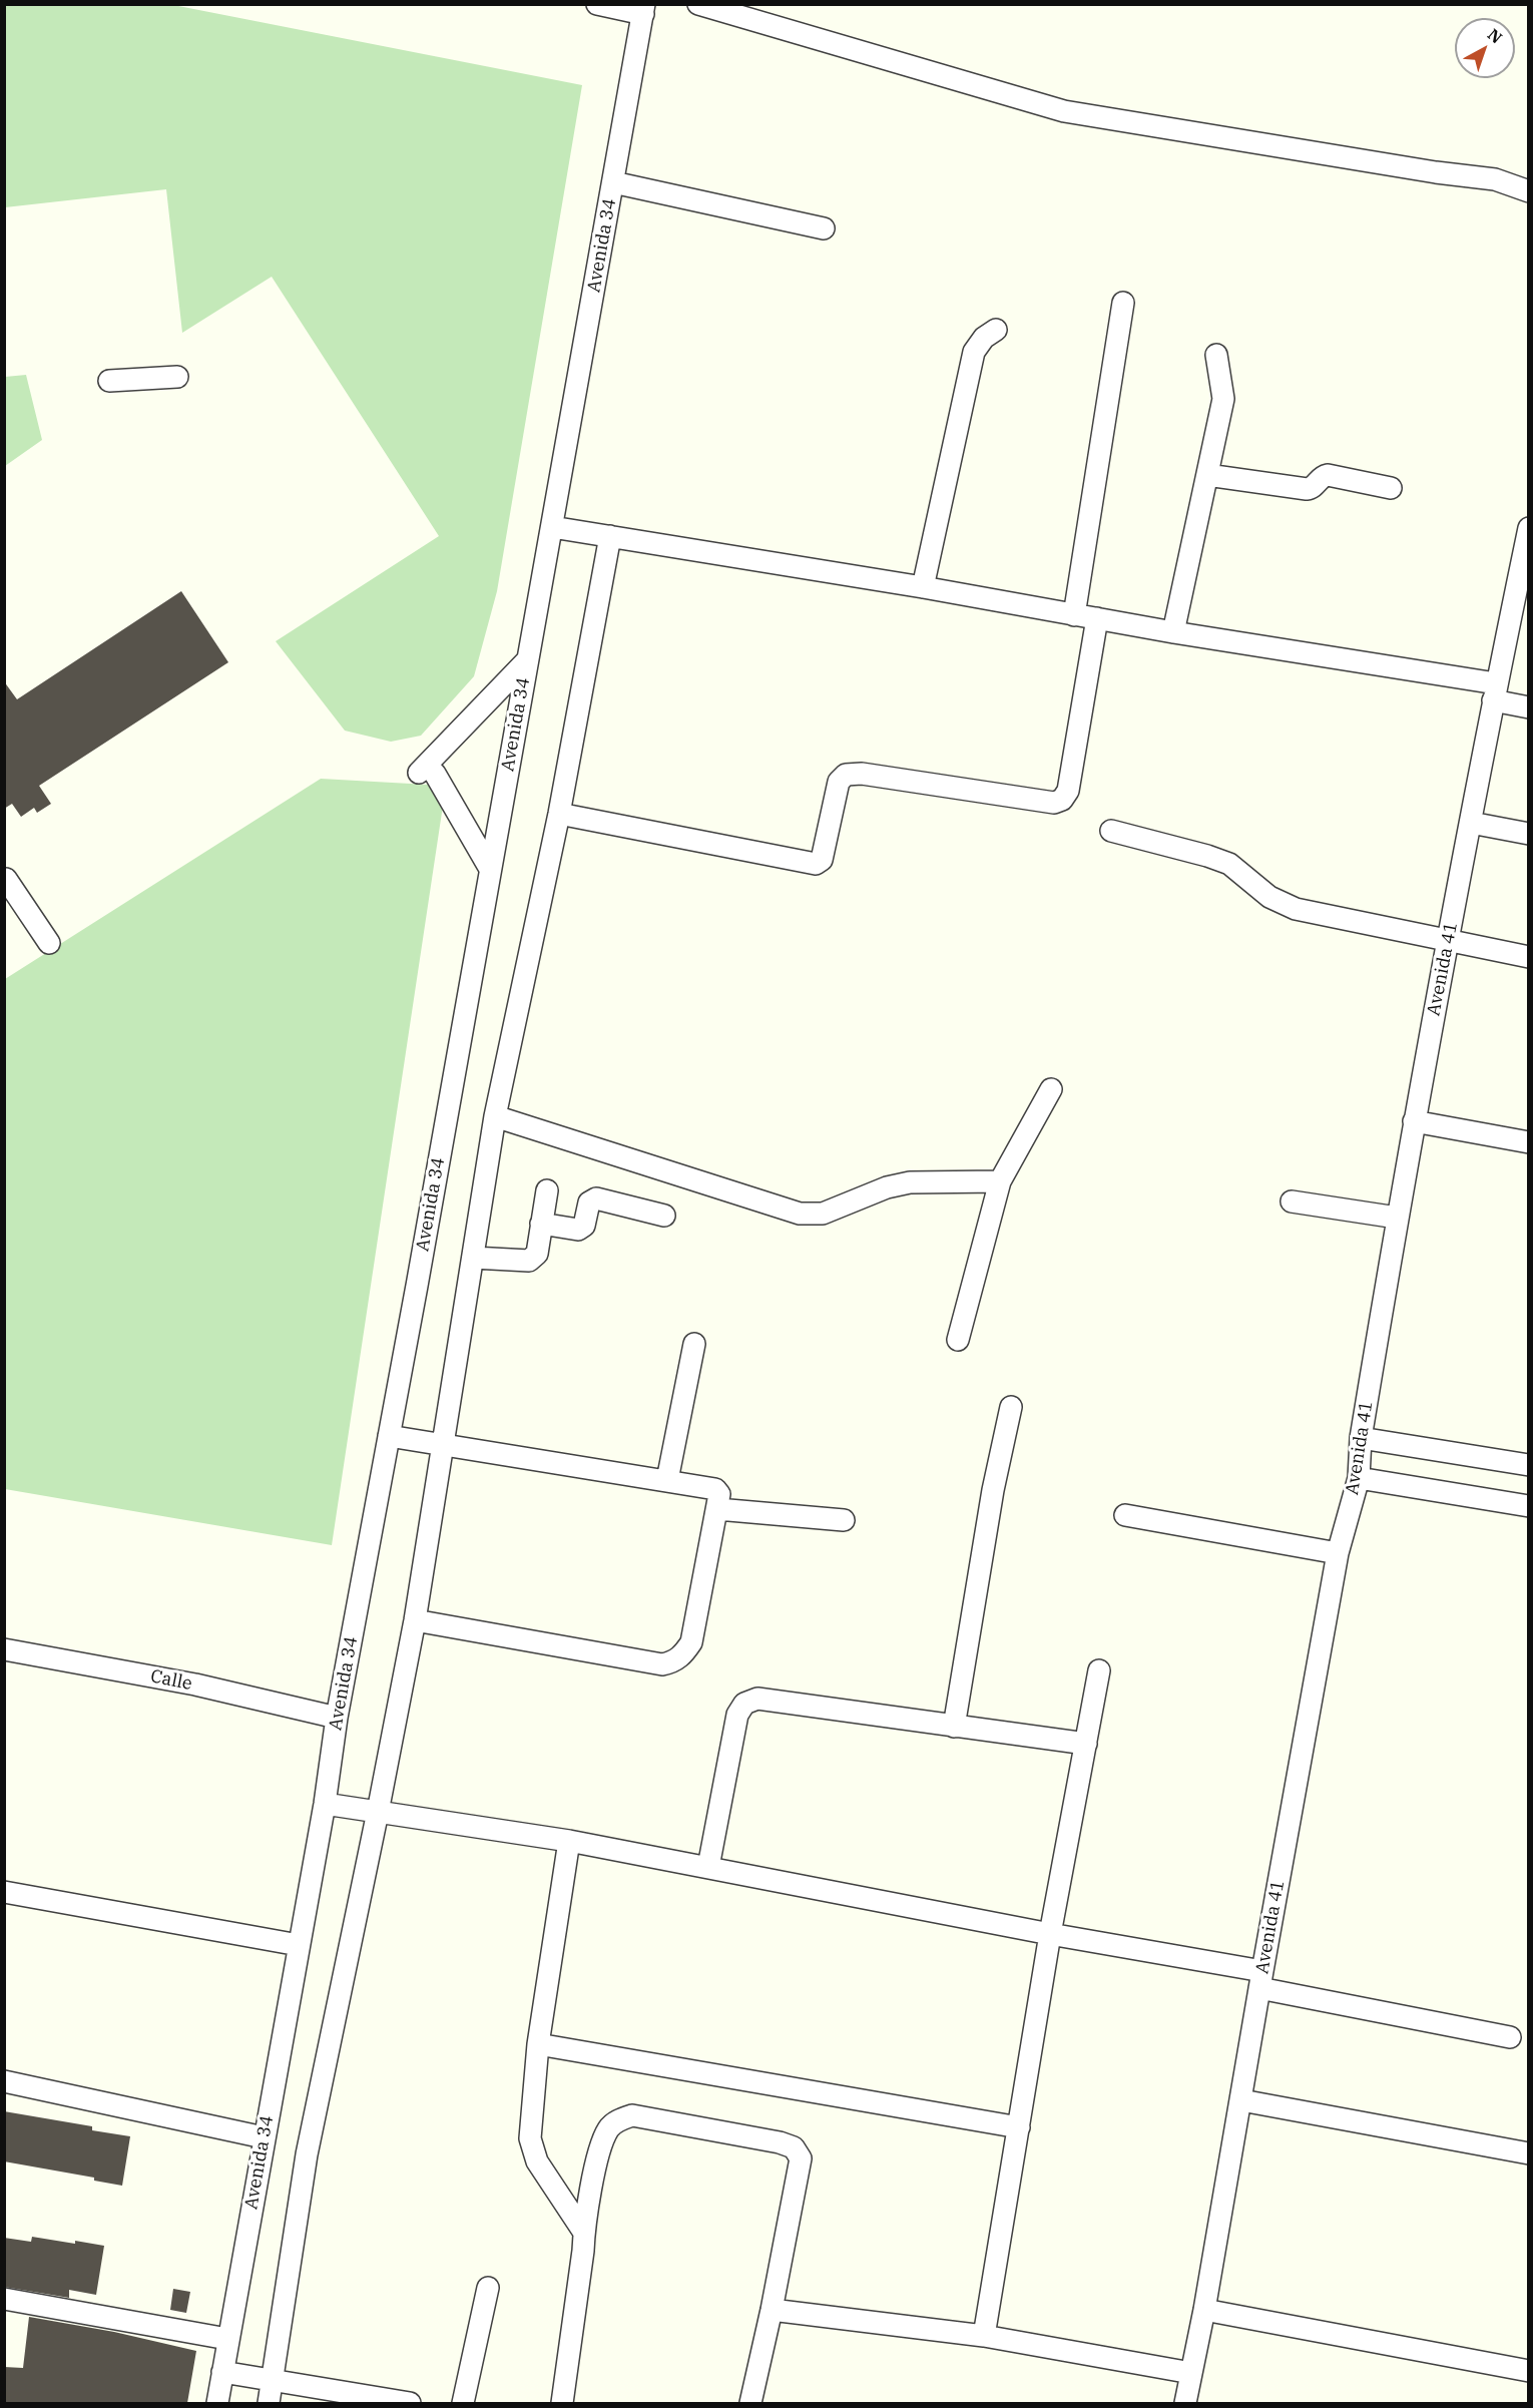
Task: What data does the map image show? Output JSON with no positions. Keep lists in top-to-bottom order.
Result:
{
  "streets": {
    "street": ["Avenida 34", "Avenida 41", "Calle"]
  },
  "crossings": [
    ["Avenida 34", "Calle"]
  ],
  "north": "top right"
}
